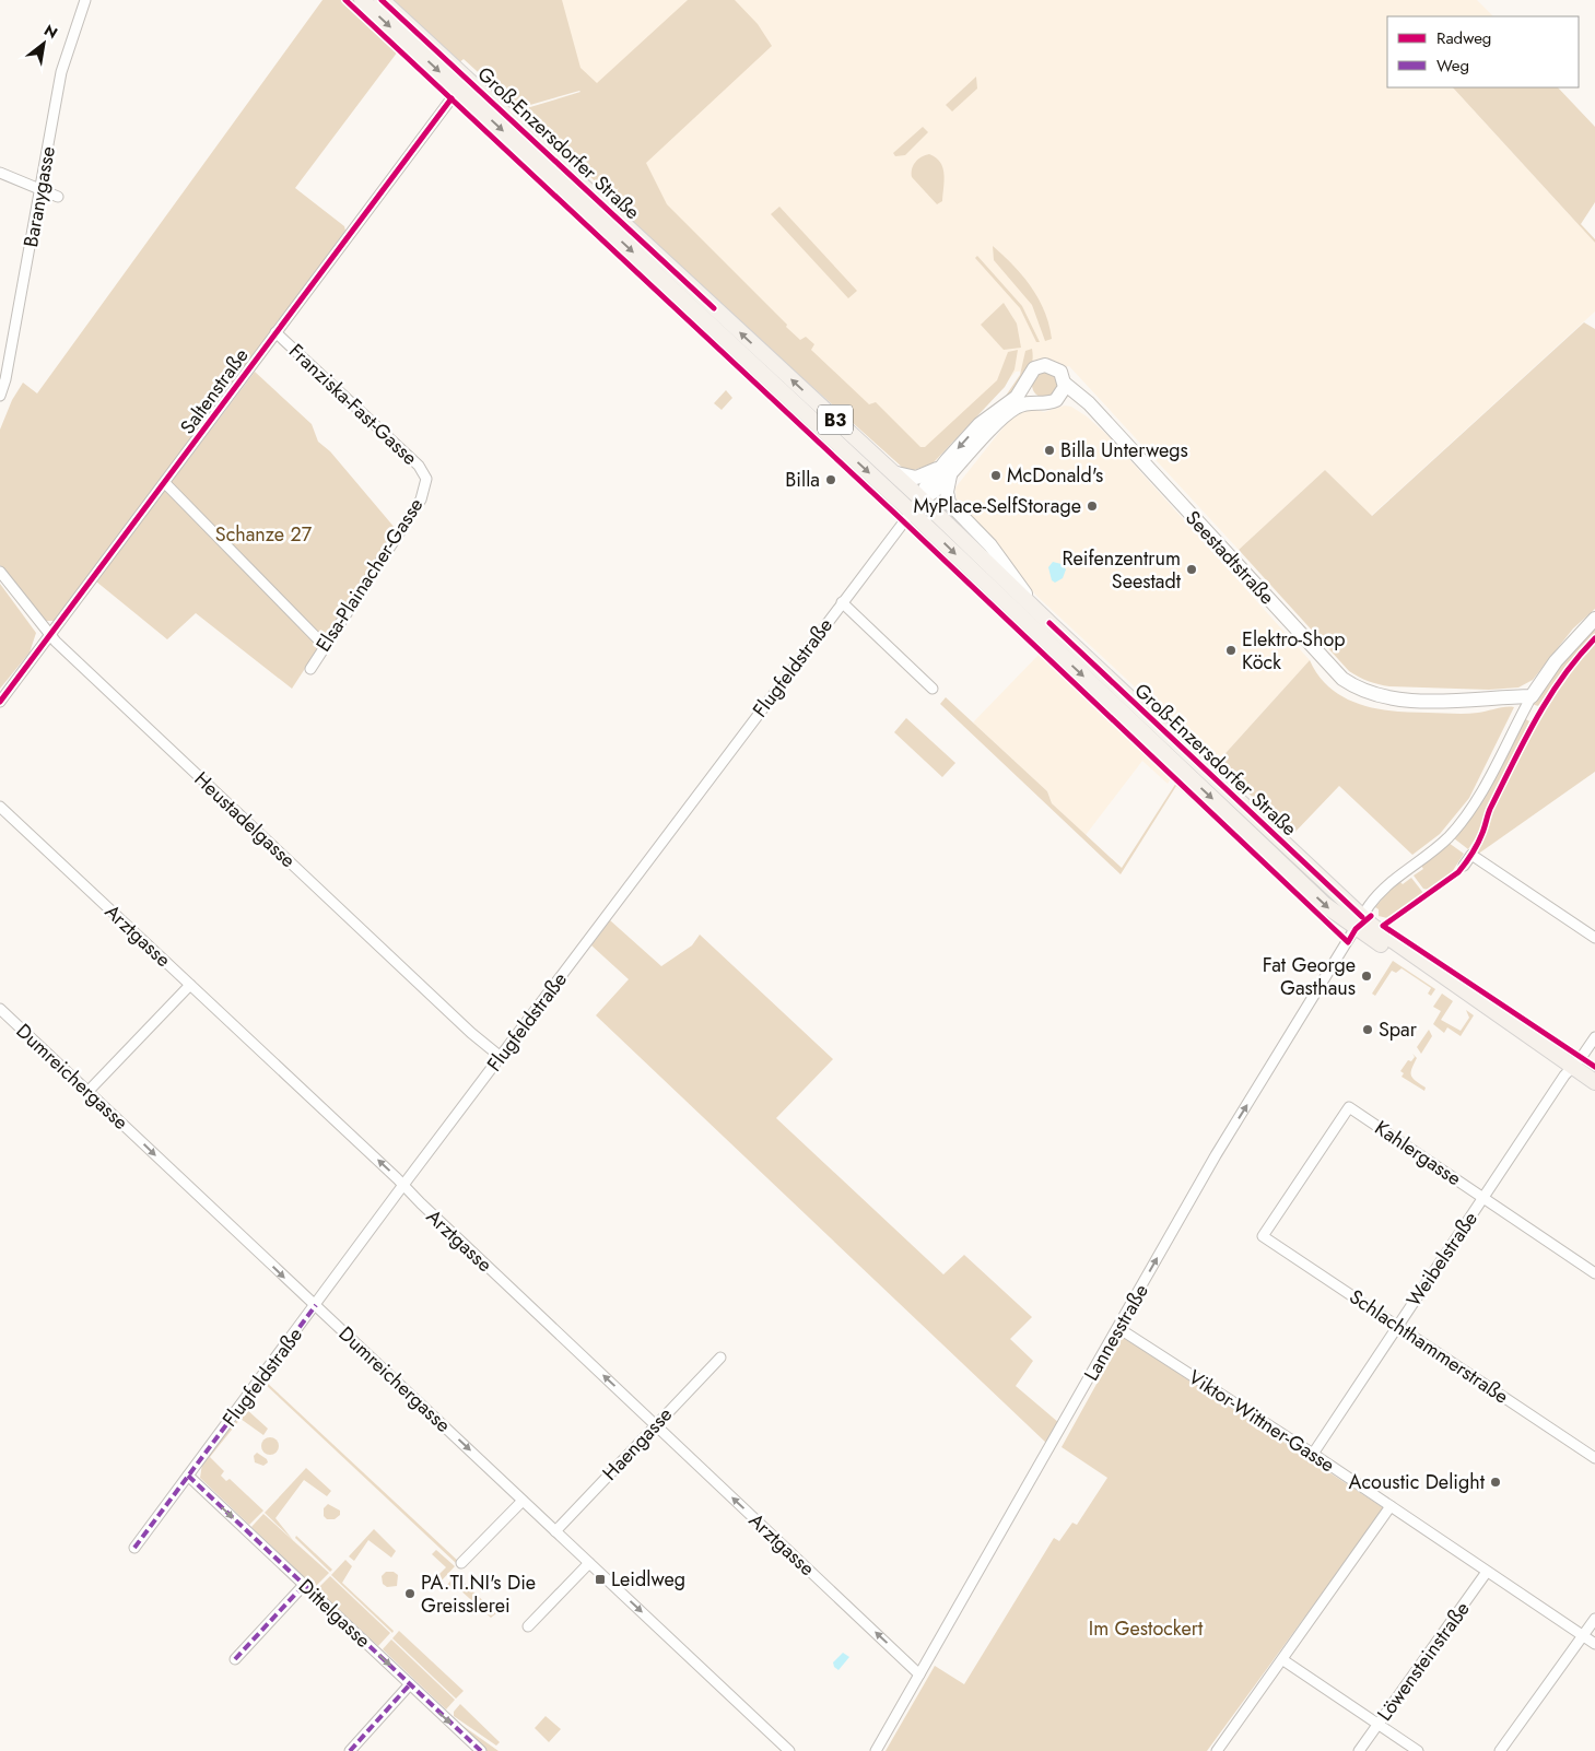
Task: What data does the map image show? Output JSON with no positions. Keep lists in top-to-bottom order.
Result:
{
  "streets": {
    "main road": ["Groß-Enzersdorfer Straße", "B3"],
    "street": [
      "Baranygasse",
      "Saltenstraße",
      "Franziska-Fast-Gasse",
      "Seestadtstraße",
      "Elsa-Plainacher-Gasse",
      "Flugfeldstraße",
      "Heustadelgasse",
      "Arztgasse",
      "Dumreichergasse",
      "Kahlergasse",
      "Weibelstraße",
      "Lannesstraße",
      "Schlachthammerstraße",
      "Viktor-Wittner-Gasse",
      "Haengasse",
      "Dittelgasse",
      "Löwensteinstraße"
    ]
  },
  "crossings": [
    ["Groß-Enzersdorfer Straße", "Saltenstraße"],
    ["Groß-Enzersdorfer Straße", "B3"],
    ["Groß-Enzersdorfer Straße", "Seestadtstraße"],
    ["Groß-Enzersdorfer Straße", "Flugfeldstraße"],
    ["Groß-Enzersdorfer Straße", "Lannesstraße"],
    ["Saltenstraße", "Franziska-Fast-Gasse"],
    ["Saltenstraße", "Heustadelgasse"],
    ["Franziska-Fast-Gasse", "Elsa-Plainacher-Gasse"],
    ["B3", "Weibelstraße"],
    ["B3", "Lannesstraße"],
    ["Seestadtstraße", "Flugfeldstraße"],
    ["Seestadtstraße", "Lannesstraße"],
    ["Flugfeldstraße", "Heustadelgasse"],
    ["Flugfeldstraße", "Arztgasse"],
    ["Flugfeldstraße", "Dumreichergasse"],
    ["Flugfeldstraße", "Dittelgasse"],
    ["Arztgasse", "Lannesstraße"],
    ["Arztgasse", "Haengasse"],
    ["Dumreichergasse", "Haengasse"],
    ["Kahlergasse", "Weibelstraße"],
    ["Kahlergasse", "Schlachthammerstraße"],
    ["Weibelstraße", "Schlachthammerstraße"],
    ["Weibelstraße", "Viktor-Wittner-Gasse"],
    ["Lannesstraße", "Viktor-Wittner-Gasse"],
    ["Viktor-Wittner-Gasse", "Löwensteinstraße"]
  ],
  "one_way": [
    "Arztgasse",
    "Dumreichergasse",
    "Lannesstraße",
    "Dittelgasse"
  ],
  "parks": ["Schanze 27", "Im Gestockert"],
  "places": {
    "other": [
      "Billa Unterwegs",
      "McDonald's",
      "Billa",
      "MyPlace-SelfStorage",
      "Reifenzentrum Seestadt",
      "Elektro-Shop Köck",
      "Fat George Gasthaus",
      "Spar",
      "Acoustic Delight",
      "PA.TI.NI's Die Greisslerei"
    ],
    "transit": ["Leidlweg"]
  },
  "legend": ["Radweg", "Weg"],
  "north": "top right"
}
